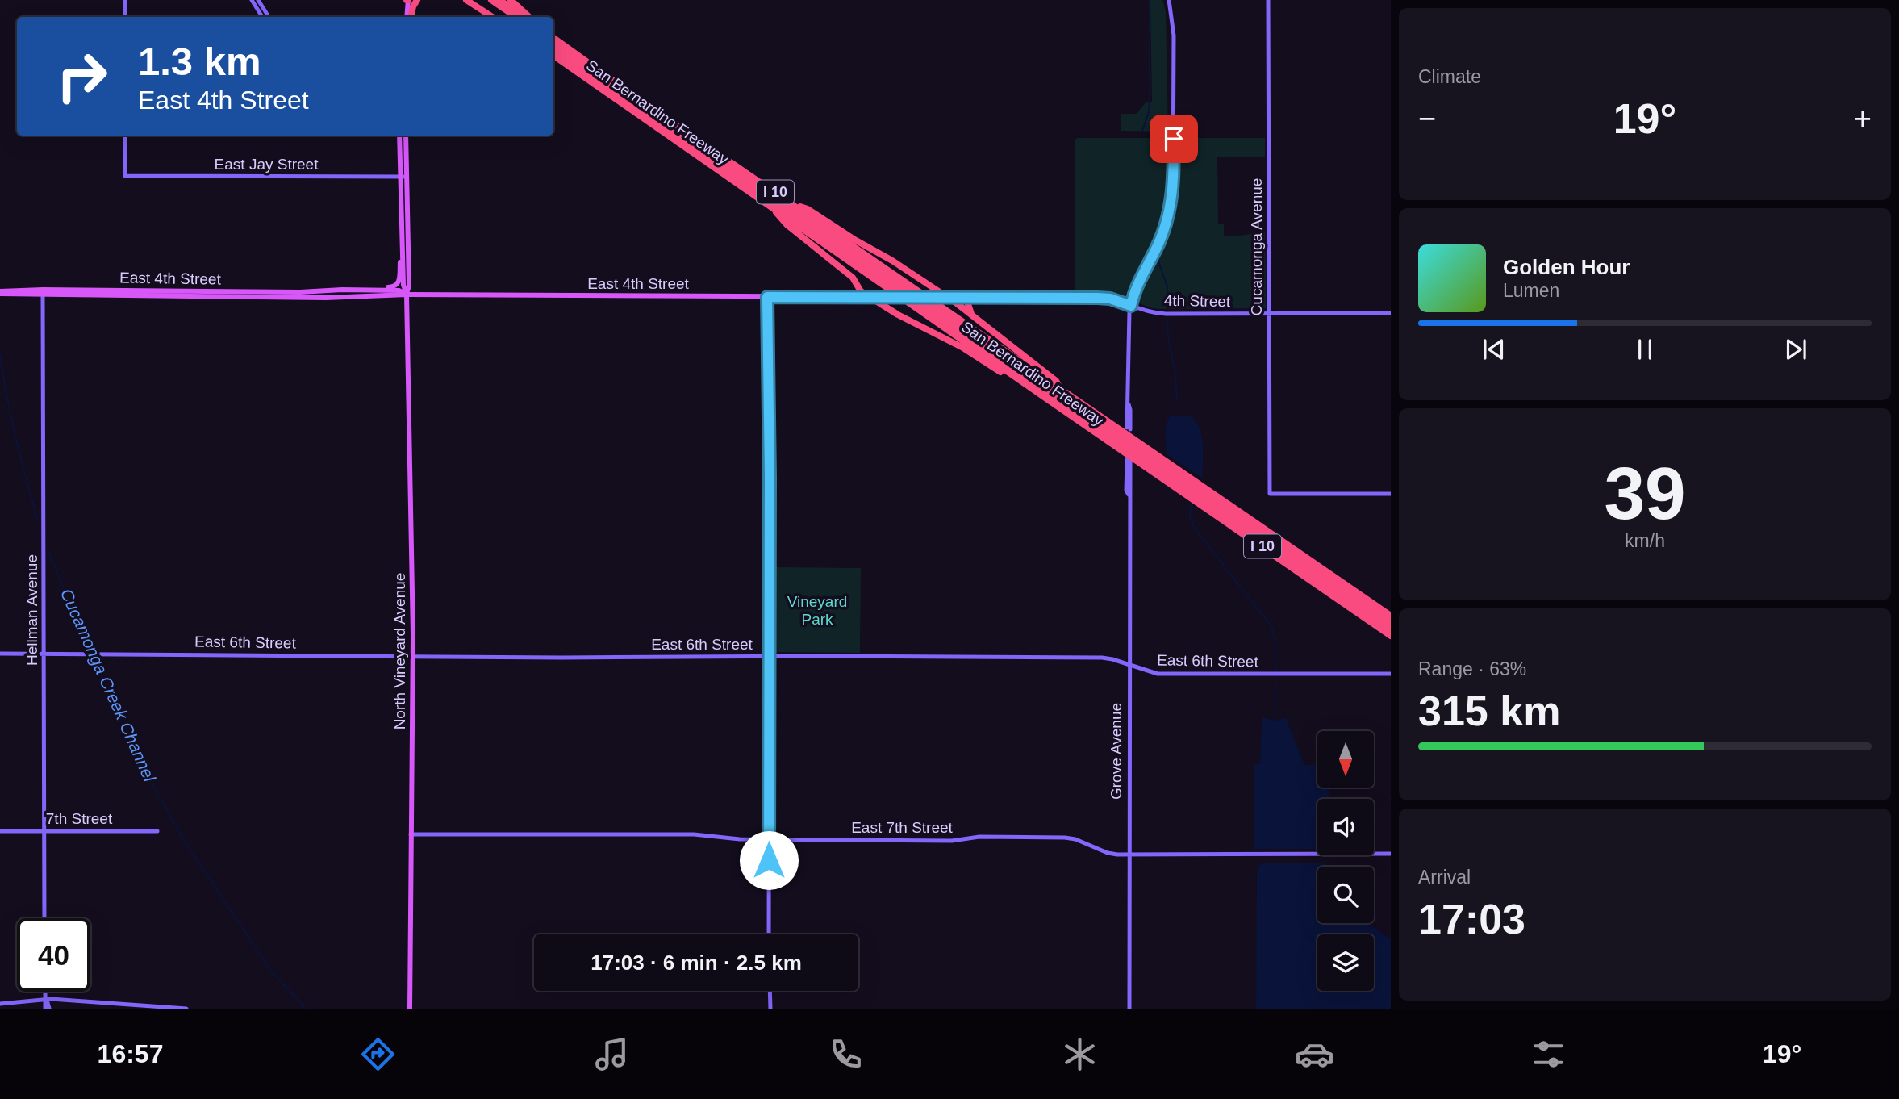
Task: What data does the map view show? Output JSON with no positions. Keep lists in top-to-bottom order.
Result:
{
  "streets": {
    "highway": ["San Bernardino Freeway", "I 10"],
    "main road": ["East 4th Street", "4th Street", "North Vineyard Avenue"],
    "street": [
      "East Jay Street",
      "Cucamonga Avenue",
      "Hellman Avenue",
      "East 6th Street",
      "Grove Avenue",
      "7th Street",
      "East 7th Street"
    ]
  },
  "crossings": [
    ["San Bernardino Freeway", "Grove Avenue"],
    ["East Jay Street", "North Vineyard Avenue"],
    ["Cucamonga Avenue", "4th Street"],
    ["East 4th Street", "4th Street"],
    ["East 4th Street", "Hellman Avenue"],
    ["East 4th Street", "North Vineyard Avenue"],
    ["Hellman Avenue", "East 6th Street"],
    ["Hellman Avenue", "7th Street"],
    ["East 6th Street", "North Vineyard Avenue"],
    ["East 6th Street", "Grove Avenue"],
    ["North Vineyard Avenue", "East 7th Street"],
    ["Grove Avenue", "East 7th Street"]
  ],
  "water": ["Cucamonga Creek Channel"],
  "parks": ["Vineyard Park"],
  "north": "bottom",
  "page": {
    "tile": [
      "Climate",
      ["39", "km/h"],
      ["Range · 63%", "315 km"],
      ["Arrival", "17:03"]
    ],
    "turn": ["1.3 km", "East 4th Street"],
    "heat": ["−", "19°", "+"],
    "song": ["Golden Hour", "Lumen"],
    "limit": "40",
    "trip": "17:03 · 6 min · 2.5 km",
    "tabs": ["16:57", "19°"]
  }
}
